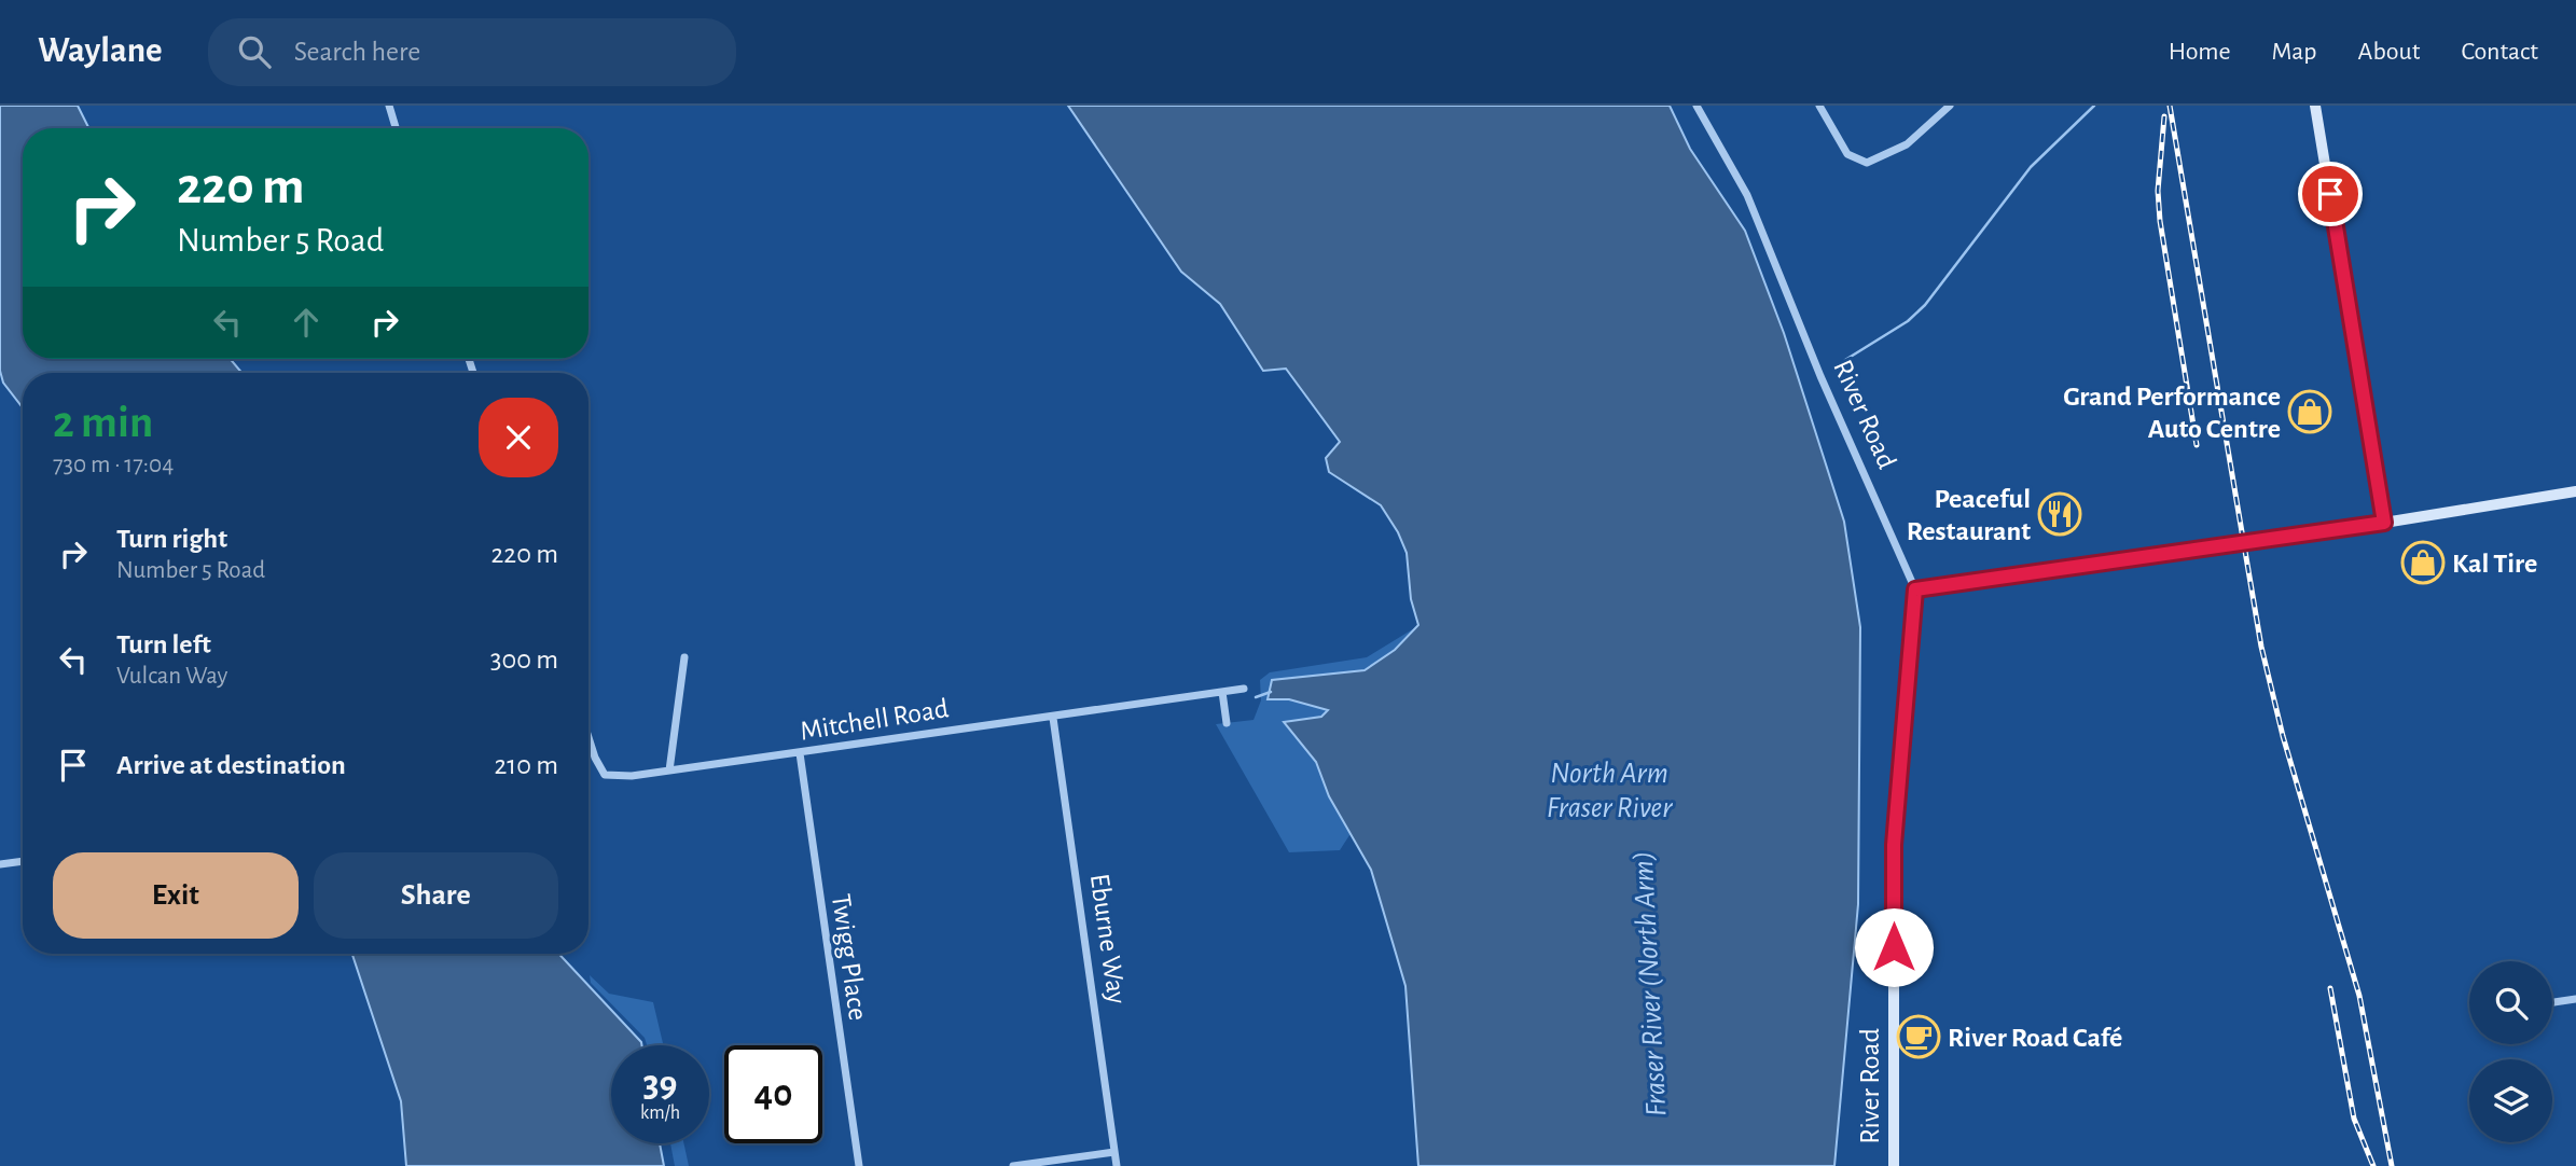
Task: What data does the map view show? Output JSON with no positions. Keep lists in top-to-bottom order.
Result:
{
  "streets": {
    "street": [
      "River Road",
      "Mitchell Road",
      "Eburne Way",
      "Twigg Place"
    ]
  },
  "crossings": [
    ["Mitchell Road", "Eburne Way"],
    ["Mitchell Road", "Twigg Place"]
  ],
  "water": ["North Arm Fraser River", "Fraser River (North Arm)"],
  "places": {
    "shop": ["Grand Performance Auto Centre", "Kal Tire"],
    "restaurant": ["Peaceful Restaurant"],
    "cafe": ["River Road Café"]
  },
  "page": {
    "header": "Waylane",
    "search": "Search here",
    "nav": [
      "Home",
      "Map",
      "About",
      "Contact"
    ],
    "turn": ["220 m", "Number 5 Road"],
    "heading": ["2 min", "730 m · 17:04"],
    "list": [
      {
        "name": "Turn right",
        "note": "Number 5 Road",
        "value": "220 m"
      },
      {
        "name": "Turn left",
        "note": "Vulcan Way",
        "value": "300 m"
      },
      {
        "name": "Arrive at destination",
        "value": "210 m"
      }
    ],
    "buttons": ["Exit", "Share"],
    "speed": "39 km/h",
    "limit": "40"
  }
}
